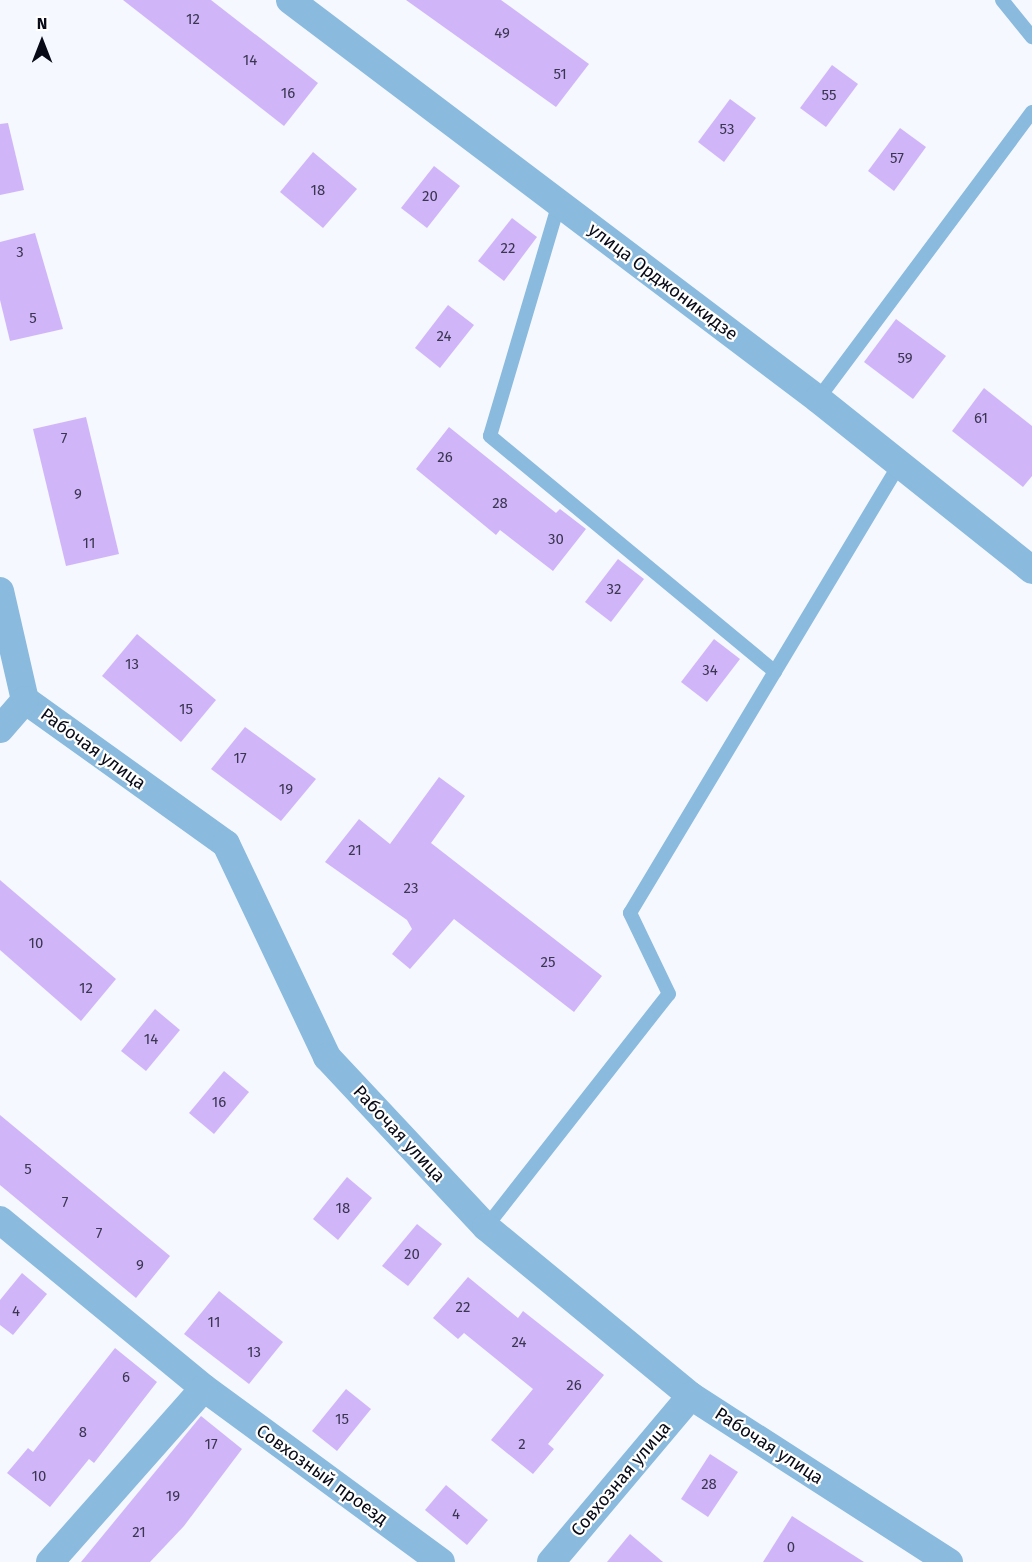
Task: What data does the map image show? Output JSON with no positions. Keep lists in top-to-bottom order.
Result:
{
  "streets": {
    "street": [
      "улица Орджоникидзе",
      "Рабочая улица",
      "Совхозный проезд",
      "Совхозная улица"
    ]
  },
  "crossings": [
    ["Рабочая улица", "Совхозная улица"]
  ],
  "house_numbers": [
    "12",
    "49",
    "14",
    "51",
    "16",
    "55",
    "53",
    "57",
    "18",
    "20",
    "22",
    "3",
    "5",
    "24",
    "59",
    "61",
    "7",
    "26",
    "9",
    "28",
    "30",
    "11",
    "32",
    "13",
    "34",
    "15",
    "17",
    "19",
    "21",
    "23",
    "10",
    "25",
    "12",
    "14",
    "16",
    "5",
    "7",
    "18",
    "7",
    "20",
    "9",
    "22",
    "4",
    "11",
    "24",
    "13",
    "6",
    "26",
    "15",
    "8",
    "17",
    "2",
    "10",
    "28",
    "19",
    "4",
    "21",
    "0"
  ],
  "north": "top"
}
